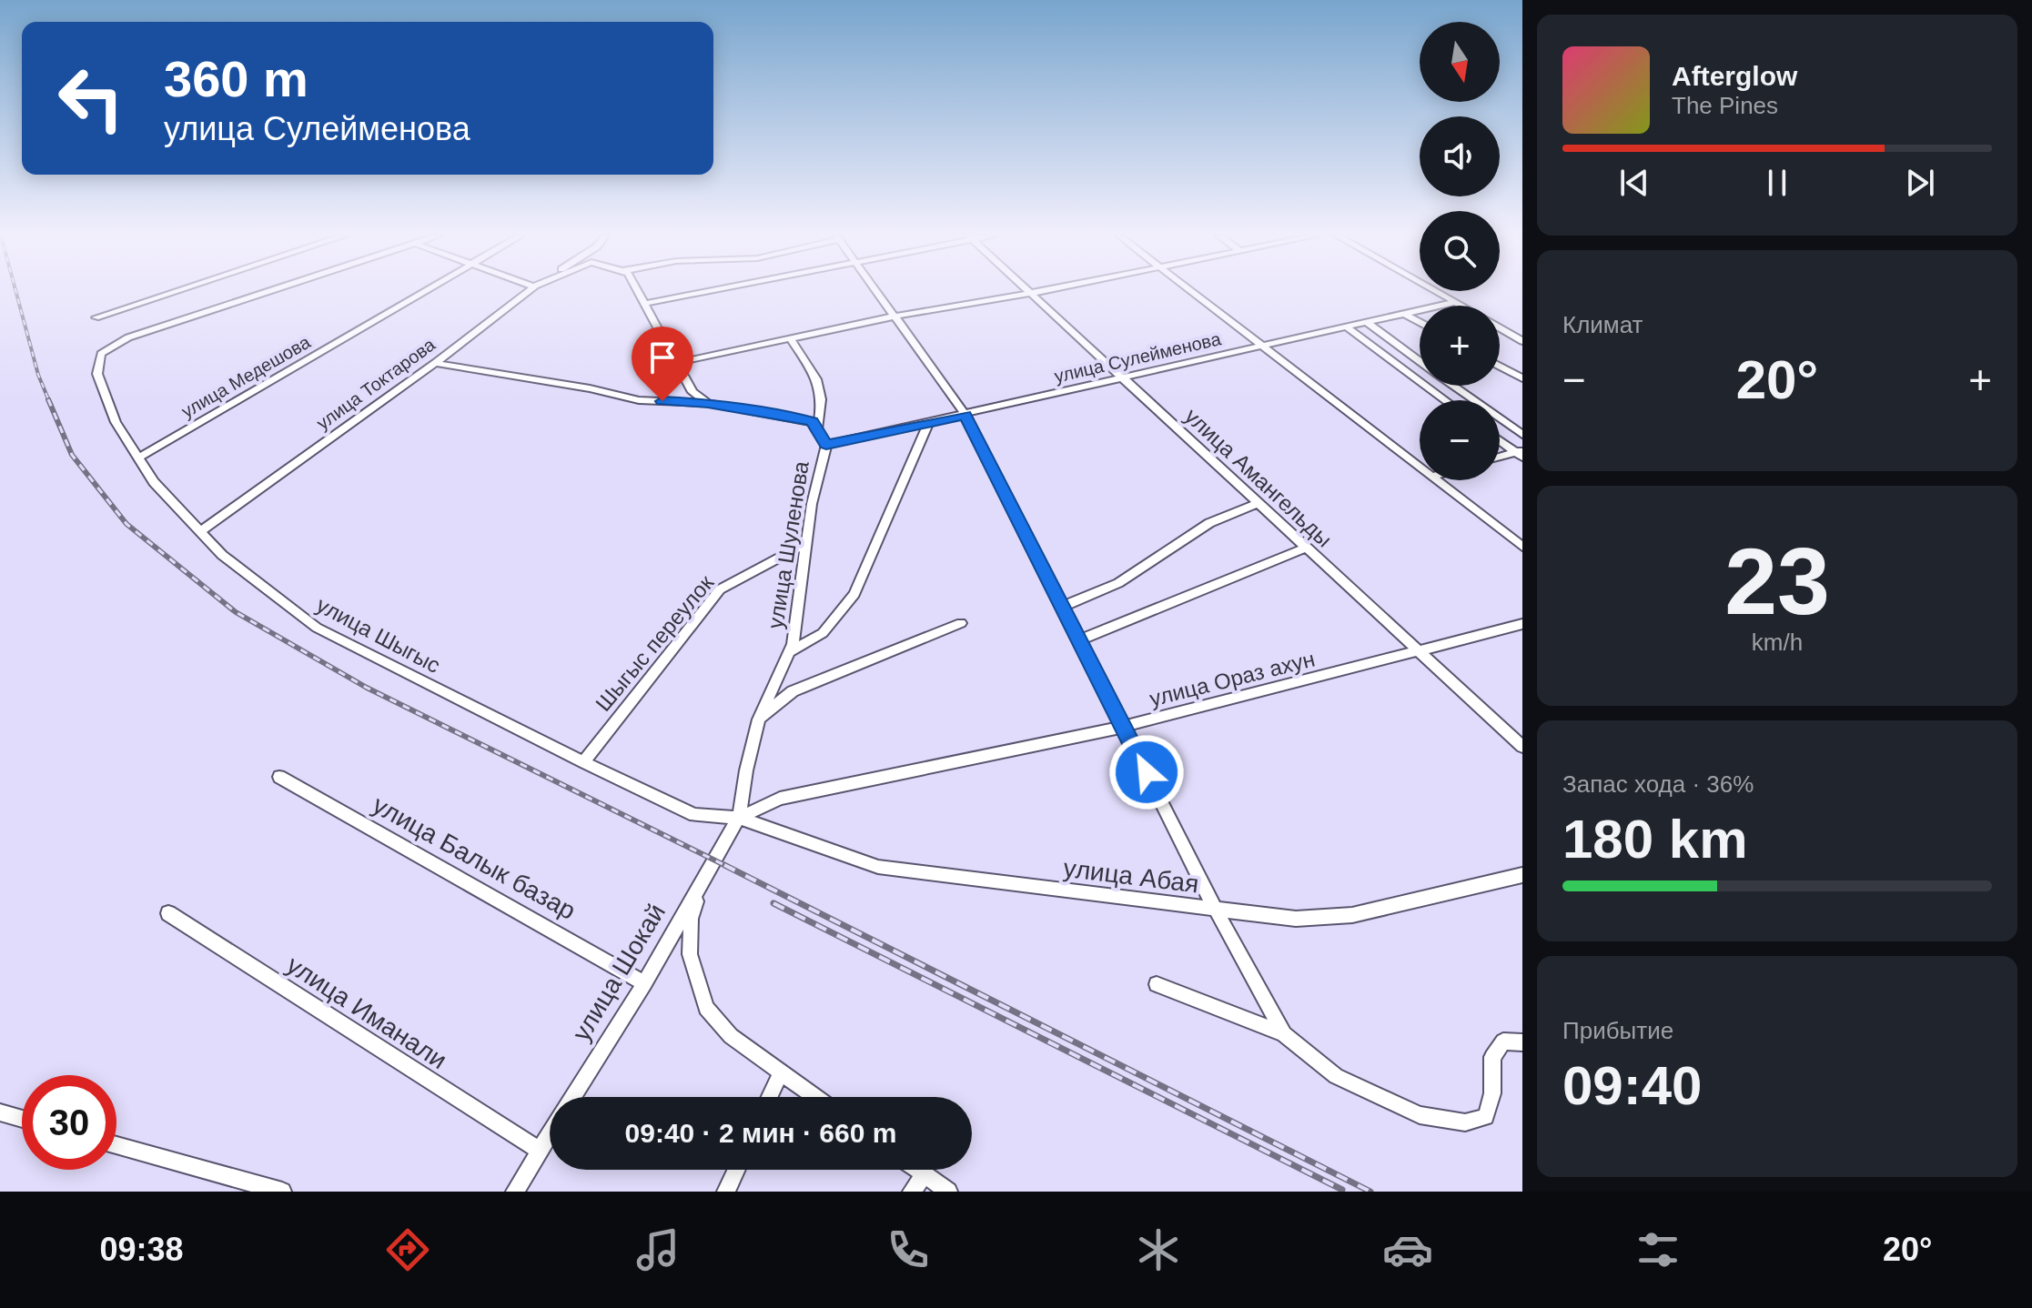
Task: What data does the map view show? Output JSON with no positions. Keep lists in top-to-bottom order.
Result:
{
  "streets": {
    "street": [
      "улица Сулейменова",
      "улица Медешова",
      "улица Токтарова",
      "улица Амангельды",
      "улица Шуленова",
      "улица Шыгыс",
      "Шыгыс переулок",
      "улица Ораз ахун",
      "улица Балык базар",
      "улица Абая",
      "улица Шокай",
      "улица Иманали"
    ]
  },
  "crossings": [
    ["улица Сулейменова", "улица Амангельды"],
    ["улица Сулейменова", "улица Шуленова"],
    ["улица Медешова", "улица Шыгыс"],
    ["улица Токтарова", "улица Шыгыс"],
    ["улица Амангельды", "улица Ораз ахун"],
    ["улица Шуленова", "улица Шыгыс"],
    ["улица Шуленова", "Шыгыс переулок"],
    ["улица Шуленова", "улица Ораз ахун"],
    ["улица Шуленова", "улица Абая"],
    ["улица Шуленова", "улица Шокай"],
    ["улица Шыгыс", "Шыгыс переулок"],
    ["улица Шыгыс", "улица Ораз ахун"],
    ["улица Шыгыс", "улица Абая"],
    ["улица Шыгыс", "улица Шокай"],
    ["улица Ораз ахун", "улица Абая"],
    ["улица Ораз ахун", "улица Шокай"],
    ["улица Балык базар", "улица Шокай"],
    ["улица Абая", "улица Шокай"],
    ["улица Шокай", "улица Иманали"]
  ],
  "north": "bottom",
  "page": {
    "map_buttons": ["+", "−"],
    "turn": ["360 m", "улица Сулейменова"],
    "song": ["Afterglow", "The Pines"],
    "tile": [
      "Климат",
      ["23", "km/h"],
      ["Запас хода · 36%", "180 km"],
      ["Прибытие", "09:40"]
    ],
    "heat": ["−", "20°", "+"],
    "limit": "30",
    "trip": "09:40 · 2 мин · 660 m",
    "tabs": ["09:38", "20°"]
  }
}
